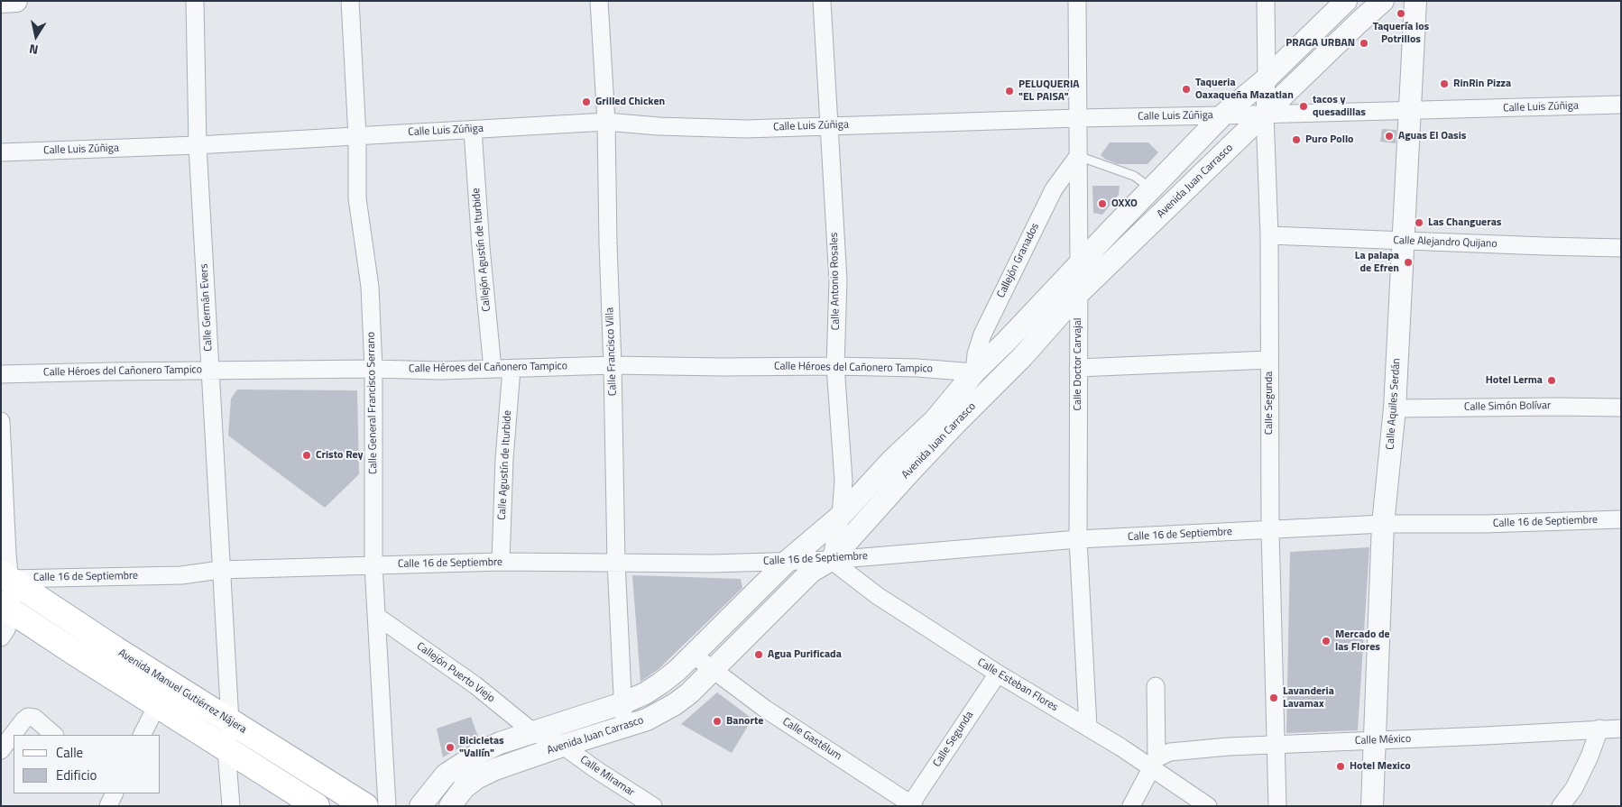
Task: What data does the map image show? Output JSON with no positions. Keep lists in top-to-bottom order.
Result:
{
  "streets": {
    "main road": ["Avenida Manuel Gutiérrez Nájera"],
    "street": [
      "Calle Luis Zúñiga",
      "Avenida Juan Carrasco",
      "Calle Alejandro Quijano",
      "Callejón Agustín de Iturbide",
      "Callejón Granados",
      "Calle Antonio Rosales",
      "Calle Germán Evers",
      "Calle Francisco Villa",
      "Calle Doctor Carvajal",
      "Calle Héroes del Cañonero Tampico",
      "Calle General Francisco Serrano",
      "Calle Segunda",
      "Calle Aquiles Serdán",
      "Calle Simón Bolívar",
      "Calle Agustín de Iturbide",
      "Calle 16 de Septiembre",
      "Callejón Puerto Viejo",
      "Calle Esteban Flores",
      "Calle Gastélum",
      "Calle México",
      "Calle Miramar"
    ]
  },
  "crossings": [
    ["Calle Luis Zúñiga", "Avenida Juan Carrasco"],
    ["Calle Luis Zúñiga", "Callejón Agustín de Iturbide"],
    ["Calle Luis Zúñiga", "Calle Antonio Rosales"],
    ["Calle Luis Zúñiga", "Calle Germán Evers"],
    ["Calle Luis Zúñiga", "Calle Francisco Villa"],
    ["Calle Luis Zúñiga", "Calle Doctor Carvajal"],
    ["Calle Luis Zúñiga", "Calle General Francisco Serrano"],
    ["Calle Luis Zúñiga", "Calle Segunda"],
    ["Calle Luis Zúñiga", "Calle Aquiles Serdán"],
    ["Avenida Juan Carrasco", "Callejón Granados"],
    ["Avenida Juan Carrasco", "Calle Antonio Rosales"],
    ["Avenida Juan Carrasco", "Calle Francisco Villa"],
    ["Avenida Juan Carrasco", "Calle Doctor Carvajal"],
    ["Avenida Juan Carrasco", "Calle Héroes del Cañonero Tampico"],
    ["Avenida Juan Carrasco", "Calle Segunda"],
    ["Avenida Juan Carrasco", "Calle 16 de Septiembre"],
    ["Avenida Juan Carrasco", "Callejón Puerto Viejo"],
    ["Avenida Juan Carrasco", "Calle Esteban Flores"],
    ["Avenida Juan Carrasco", "Calle Gastélum"],
    ["Avenida Juan Carrasco", "Calle Miramar"],
    ["Calle Alejandro Quijano", "Calle Segunda"],
    ["Calle Alejandro Quijano", "Calle Aquiles Serdán"],
    ["Callejón Agustín de Iturbide", "Calle Héroes del Cañonero Tampico"],
    ["Callejón Granados", "Calle Doctor Carvajal"],
    ["Callejón Granados", "Calle Héroes del Cañonero Tampico"],
    ["Calle Antonio Rosales", "Calle Héroes del Cañonero Tampico"],
    ["Calle Antonio Rosales", "Calle 16 de Septiembre"],
    ["Calle Antonio Rosales", "Calle Esteban Flores"],
    ["Calle Germán Evers", "Calle Héroes del Cañonero Tampico"],
    ["Calle Germán Evers", "Calle 16 de Septiembre"],
    ["Calle Germán Evers", "Avenida Manuel Gutiérrez Nájera"],
    ["Calle Francisco Villa", "Calle Héroes del Cañonero Tampico"],
    ["Calle Francisco Villa", "Calle 16 de Septiembre"],
    ["Calle Doctor Carvajal", "Calle 16 de Septiembre"],
    ["Calle Doctor Carvajal", "Calle Esteban Flores"],
    ["Calle Héroes del Cañonero Tampico", "Calle General Francisco Serrano"],
    ["Calle Héroes del Cañonero Tampico", "Calle Agustín de Iturbide"],
    ["Calle General Francisco Serrano", "Calle 16 de Septiembre"],
    ["Calle General Francisco Serrano", "Callejón Puerto Viejo"],
    ["Calle Segunda", "Calle 16 de Septiembre"],
    ["Calle Segunda", "Calle Esteban Flores"],
    ["Calle Segunda", "Calle Gastélum"],
    ["Calle Segunda", "Calle México"],
    ["Calle Aquiles Serdán", "Calle Simón Bolívar"],
    ["Calle Aquiles Serdán", "Calle 16 de Septiembre"],
    ["Calle Aquiles Serdán", "Calle México"],
    ["Calle Agustín de Iturbide", "Calle 16 de Septiembre"],
    ["Calle 16 de Septiembre", "Calle Esteban Flores"],
    ["Calle 16 de Septiembre", "Avenida Manuel Gutiérrez Nájera"],
    ["Callejón Puerto Viejo", "Calle Miramar"],
    ["Calle Esteban Flores", "Calle México"]
  ],
  "places": [
    "Taquería los Potrillos",
    "PRAGA URBAN",
    "RinRin Pizza",
    "Taqueria Oaxaqueña Mazatlan",
    "PELUQUERIA \"EL PAISA\"",
    "Grilled Chicken",
    "tacos y quesadillas",
    "Aguas El Oasis",
    "Puro Pollo",
    "OXXO",
    "Las Changueras",
    "La palapa de Efren",
    "Hotel Lerma",
    "Cristo Rey",
    "Mercado de las Flores",
    "Agua Purificada",
    "Lavanderia Lavamax",
    "Banorte",
    "Bicicletas \"Vallín\"",
    "Hotel Mexico"
  ],
  "legend": ["Calle", "Edificio"],
  "north": "bottom"
}
